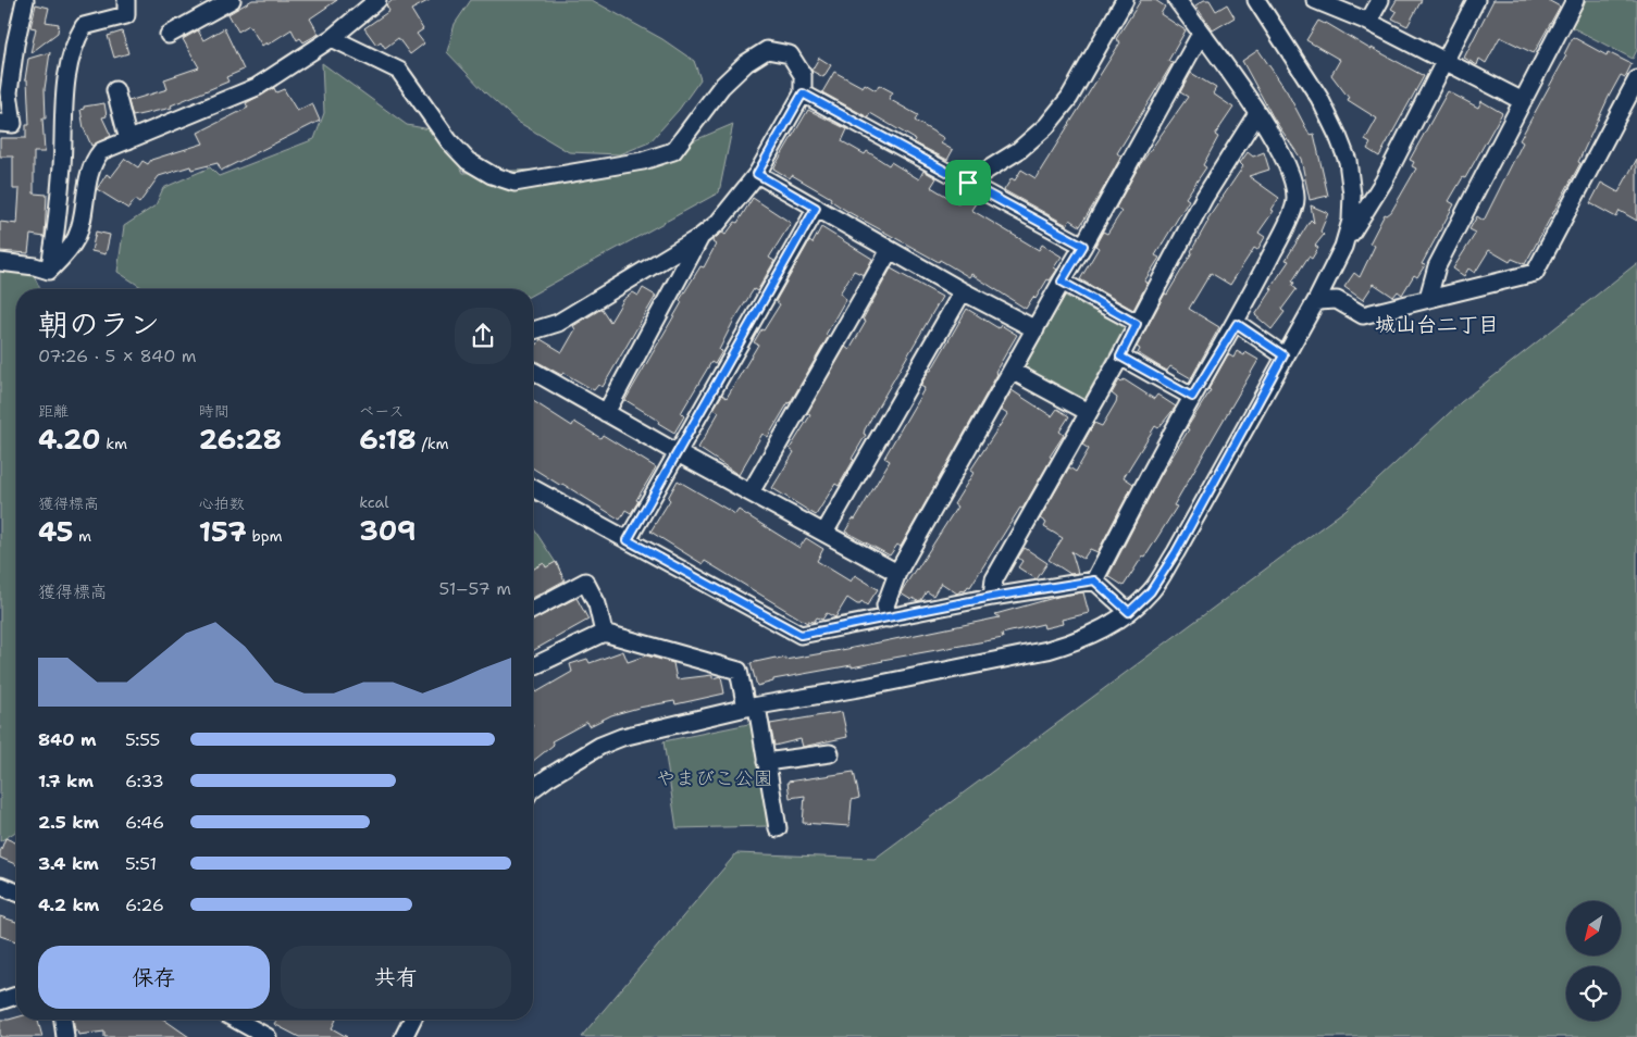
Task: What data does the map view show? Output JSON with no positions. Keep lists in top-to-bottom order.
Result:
{
  "districts": ["城山台二丁目"],
  "parks": ["やまびこ公園"],
  "north": "bottom left",
  "page": {
    "heading": ["朝のラン", "07:26 · 5 × 840 m"],
    "stats": [
      ["距離", "4.20 km"],
      ["時間", "26:28"],
      ["ペース", "6:18 /km"],
      ["獲得標高", "45 m"],
      ["心拍数", "157 bpm"],
      ["kcal", "309"]
    ],
    "chart": ["獲得標高", "51–57 m"],
    "list": [
      {
        "name": "840 m",
        "note": "5:55"
      },
      {
        "name": "1.7 km",
        "note": "6:33"
      },
      {
        "name": "2.5 km",
        "note": "6:46"
      },
      {
        "name": "3.4 km",
        "note": "5:51"
      },
      {
        "name": "4.2 km",
        "note": "6:26"
      }
    ],
    "buttons": ["保存", "共有"]
  }
}
